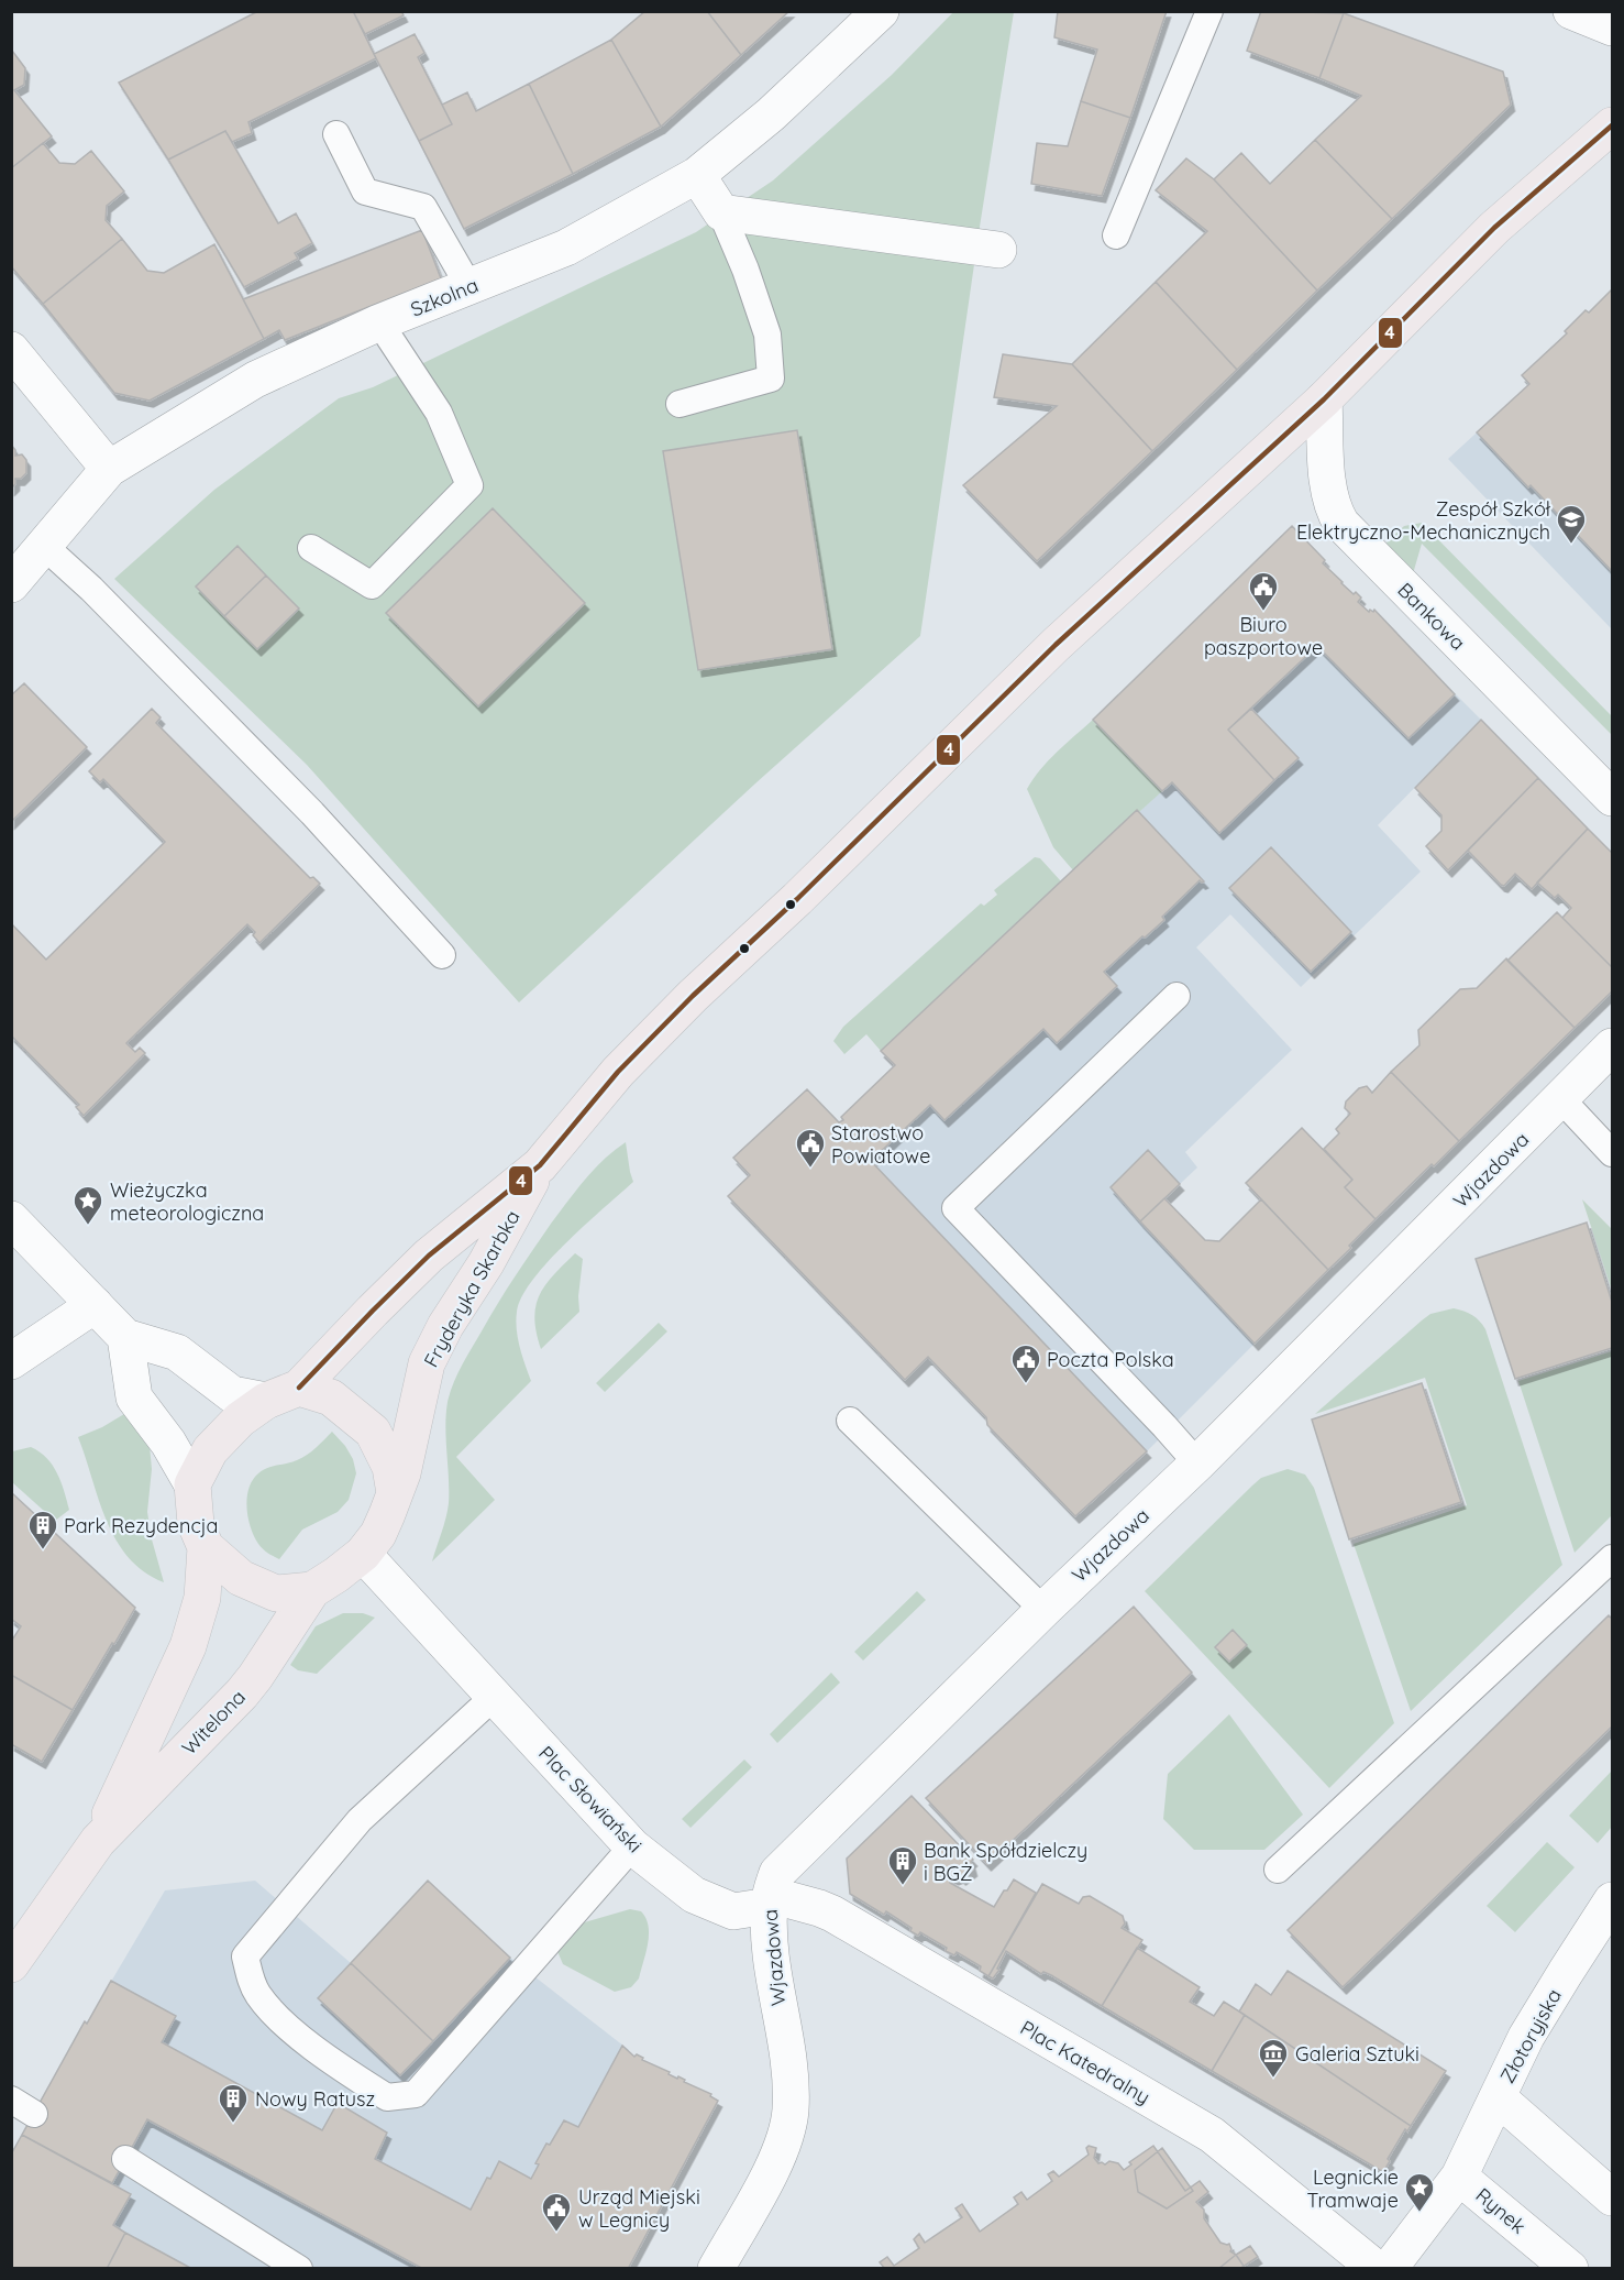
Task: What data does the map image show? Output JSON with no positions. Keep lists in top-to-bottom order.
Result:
{
  "streets": {
    "main road": ["Fryderyka Skarbka", "Witelona"],
    "street": [
      "Szkolna",
      "Bankowa",
      "Wjazdowa",
      "Plac Słowiański",
      "Złotoryjska",
      "Plac Katedralny",
      "Rynek"
    ]
  },
  "crossings": [
    ["Bankowa", "Fryderyka Skarbka"],
    ["Wjazdowa", "Plac Słowiański"],
    ["Wjazdowa", "Plac Katedralny"],
    ["Fryderyka Skarbka", "Witelona"],
    ["Fryderyka Skarbka", "Plac Słowiański"],
    ["Witelona", "Plac Słowiański"],
    ["Plac Słowiański", "Plac Katedralny"],
    ["Złotoryjska", "Rynek"]
  ],
  "places": {
    "school or university": ["Zespół Szkół Elektryczno-Mechanicznych"],
    "public building": [
      "Biuro paszportowe",
      "Starostwo Powiatowe",
      "Poczta Polska",
      "Urząd Miejski w Legnicy"
    ],
    "place": ["Wieżyczka meteorologiczna", "Legnickie Tramwaje"],
    "building": ["Park Rezydencja", "Bank Spółdzielczy i BGŻ", "Nowy Ratusz"],
    "museum": ["Galeria Sztuki"]
  },
  "lines": ["transit line 4"]
}
